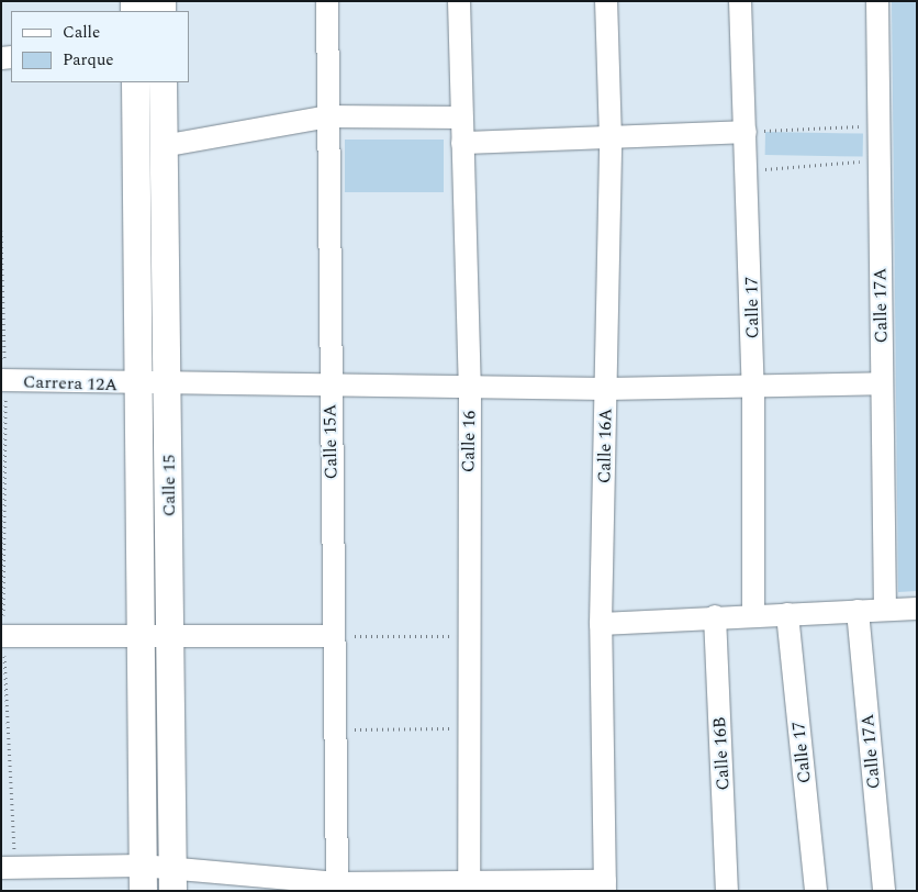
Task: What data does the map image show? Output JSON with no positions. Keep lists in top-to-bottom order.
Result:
{
  "streets": {
    "main road": ["Calle 15"],
    "street": [
      "Calle 17A",
      "Calle 17",
      "Carrera 12A",
      "Calle 15A",
      "Calle 16",
      "Calle 16A",
      "Calle 16B"
    ]
  },
  "crossings": [
    ["Calle 17A", "Carrera 12A"],
    ["Calle 17", "Carrera 12A"],
    ["Carrera 12A", "Calle 15A"],
    ["Carrera 12A", "Calle 16"],
    ["Carrera 12A", "Calle 16A"],
    ["Carrera 12A", "Calle 15"]
  ],
  "legend": ["Calle", "Parque"]
}
